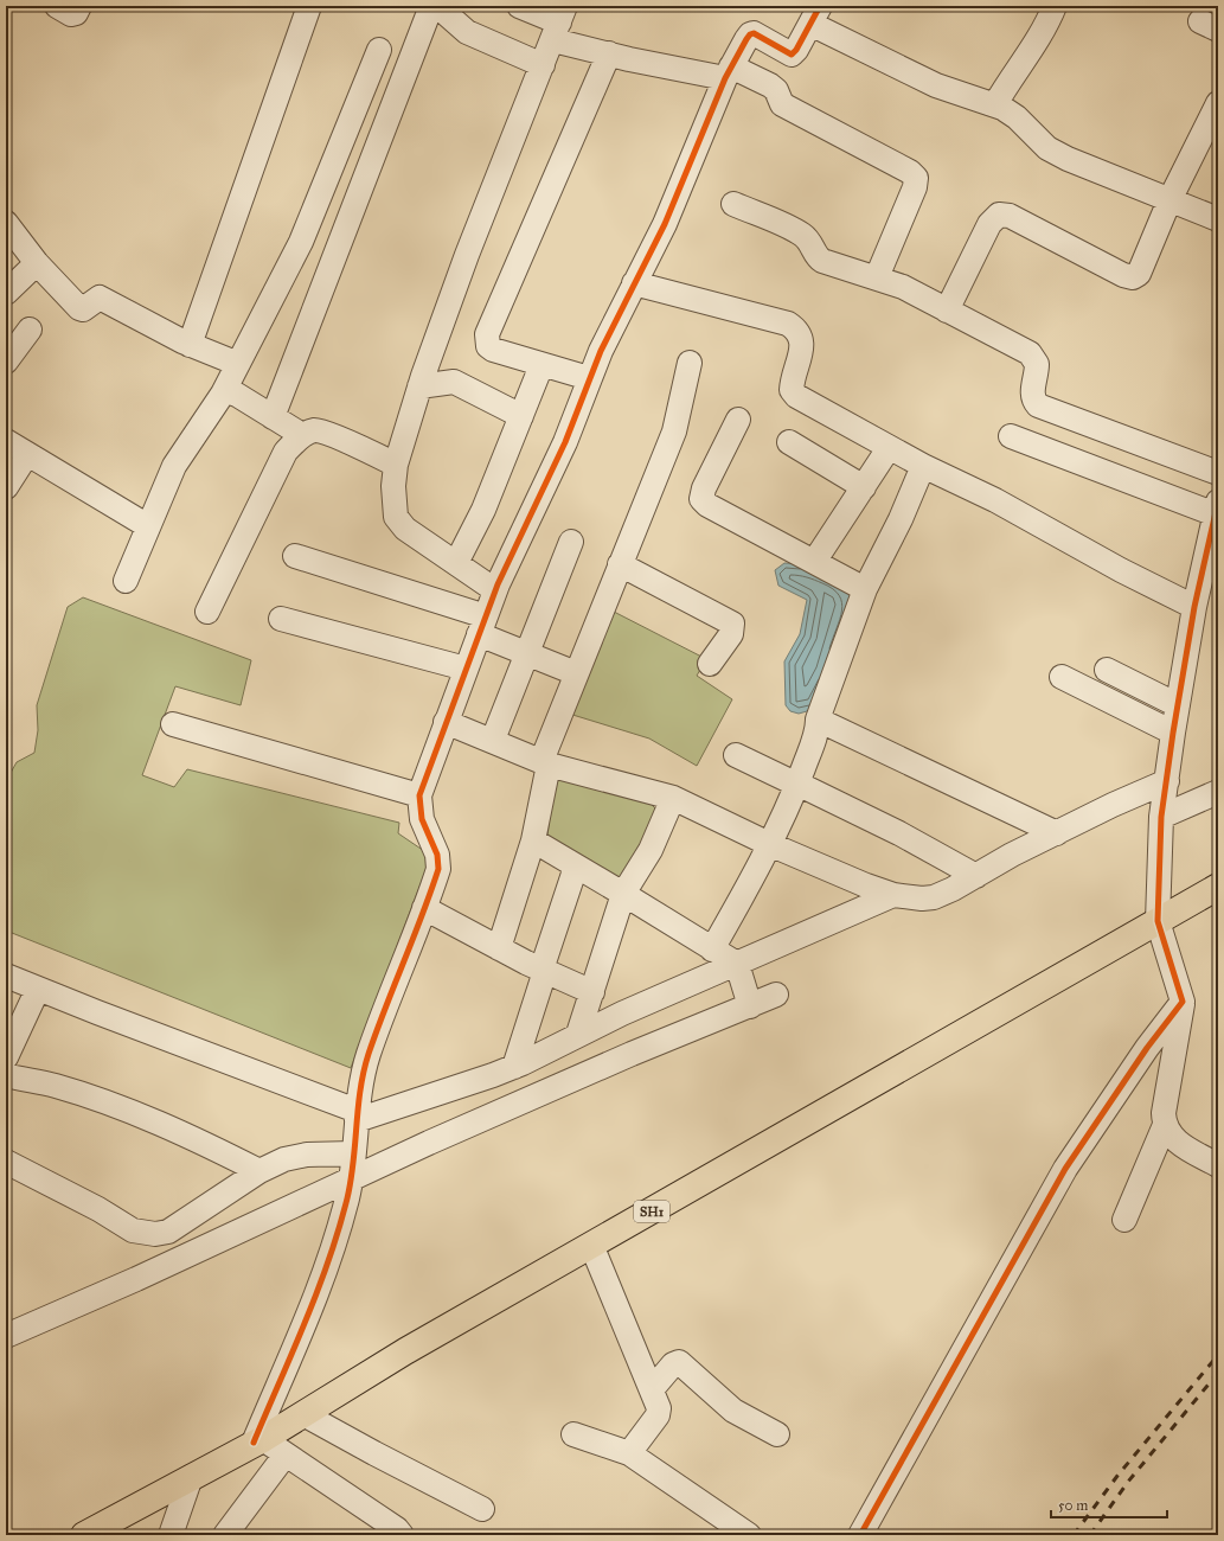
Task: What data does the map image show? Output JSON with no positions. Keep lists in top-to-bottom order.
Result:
{
  "streets": {
    "main road": ["SH1"]
  },
  "scale_bar": "50 m"
}
